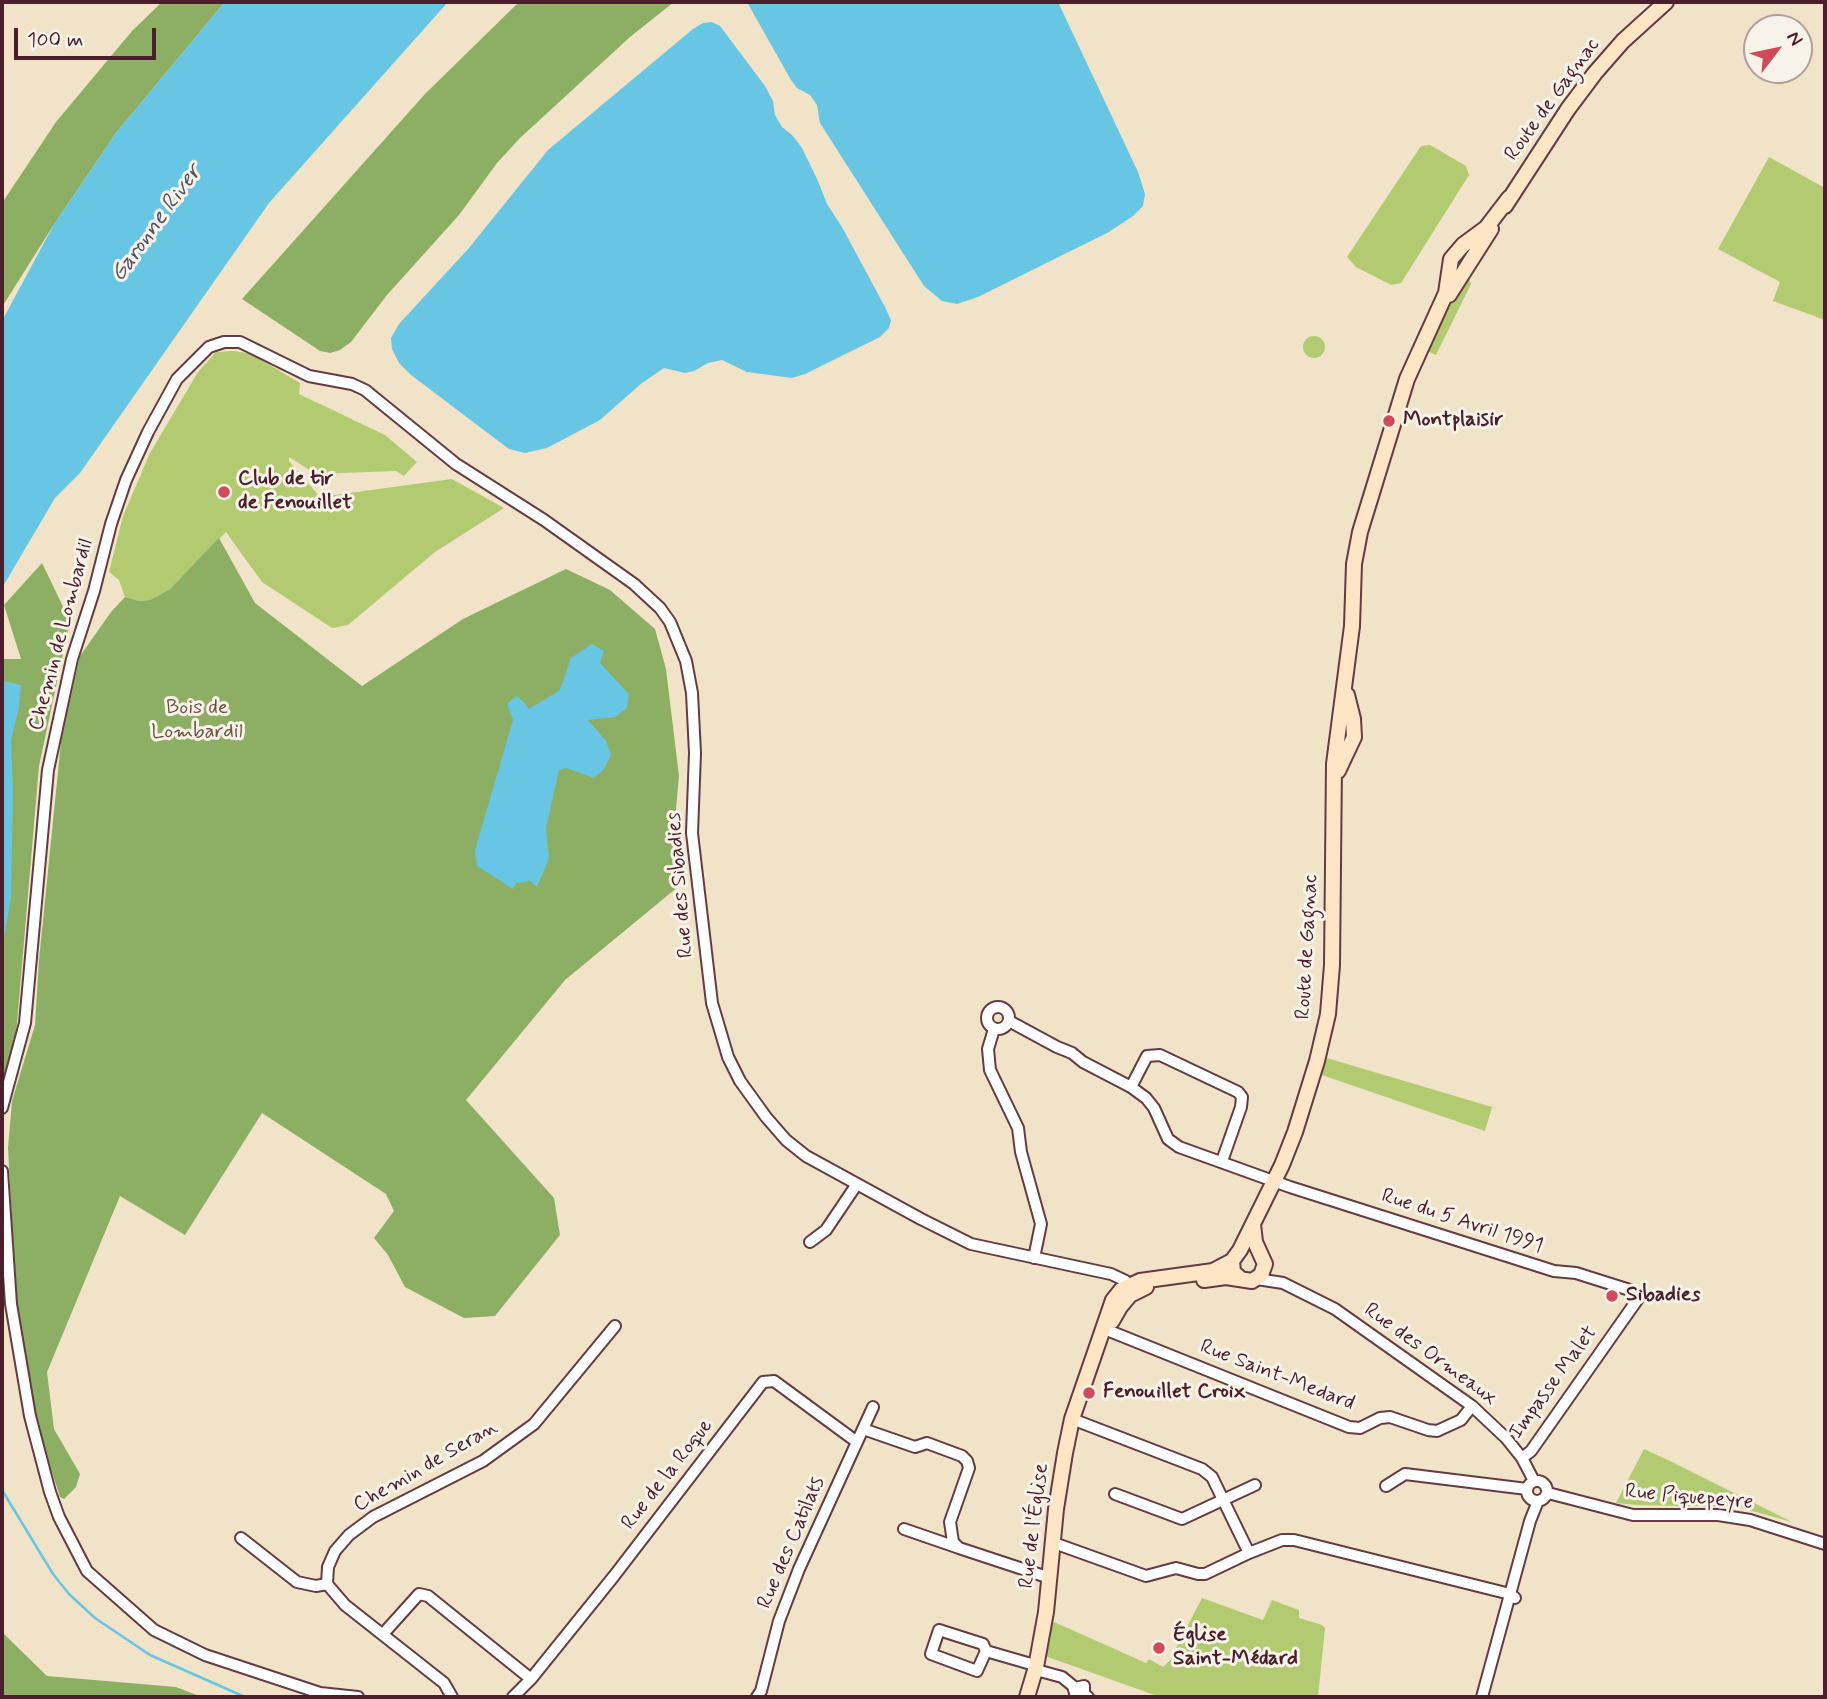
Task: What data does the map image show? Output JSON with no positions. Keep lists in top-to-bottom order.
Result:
{
  "streets": {
    "main road": ["Route de Gagnac", "Rue de l'Église"],
    "street": [
      "Chemin de Lombardil",
      "Rue des Sibadies",
      "Rue du 5 Avril 1991",
      "Rue des Ormeaux",
      "Rue Saint-Medard",
      "Impasse Malet",
      "Chemin de Seran",
      "Rue de la Roque",
      "Rue Piquepeyre",
      "Rue des Catilats"
    ]
  },
  "crossings": [
    ["Route de Gagnac", "Rue du 5 Avril 1991"],
    ["Route de Gagnac", "Rue des Ormeaux"],
    ["Chemin de Lombardil", "Rue des Sibadies"],
    ["Rue des Sibadies", "Rue de l'Église"],
    ["Rue du 5 Avril 1991", "Impasse Malet"],
    ["Rue des Ormeaux", "Rue Saint-Medard"],
    ["Rue des Ormeaux", "Impasse Malet"],
    ["Rue des Ormeaux", "Rue Piquepeyre"],
    ["Rue Saint-Medard", "Rue de l'Église"],
    ["Rue de la Roque", "Rue des Catilats"]
  ],
  "water": ["Garonne River"],
  "parks": ["Bois de Lombardil"],
  "places": [
    "Montplaisir",
    "Club de tir de Fenouillet",
    "Sibadies",
    "Fenouillet Croix",
    "Église Saint-Médard"
  ],
  "scale_bar": "100 m",
  "north": "top right"
}
